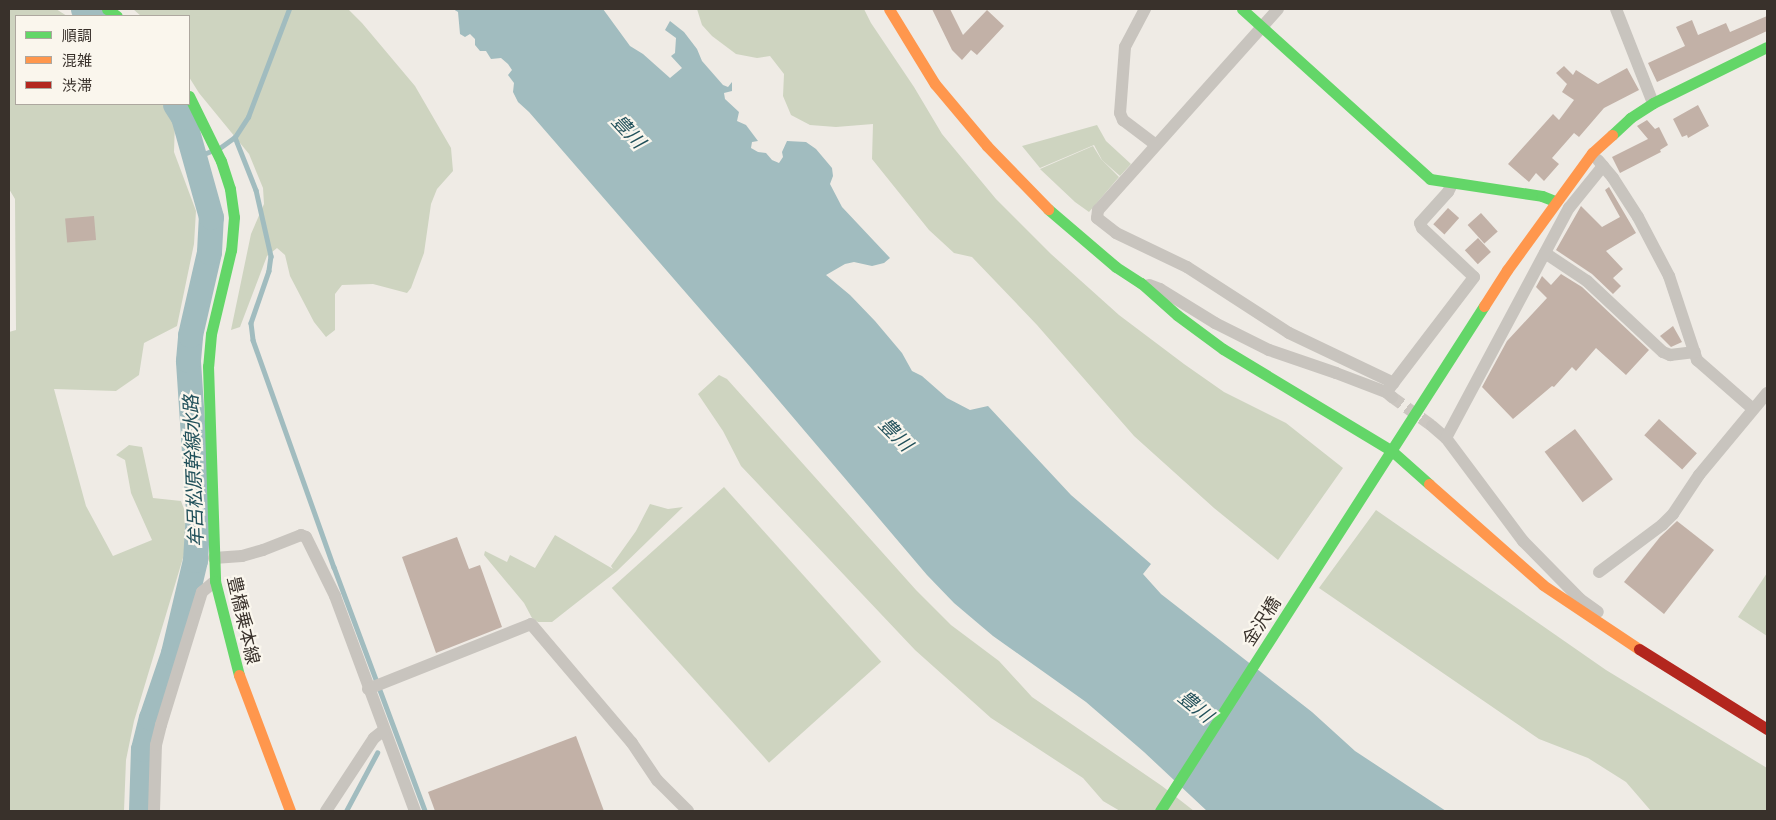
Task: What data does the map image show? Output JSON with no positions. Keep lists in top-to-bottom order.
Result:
{
  "streets": {
    "main road": ["豊橋乗本線", "金沢橋"]
  },
  "water": ["豊川", "牟呂松原幹線水路"],
  "legend": ["順調", "混雑", "渋滞"]
}
